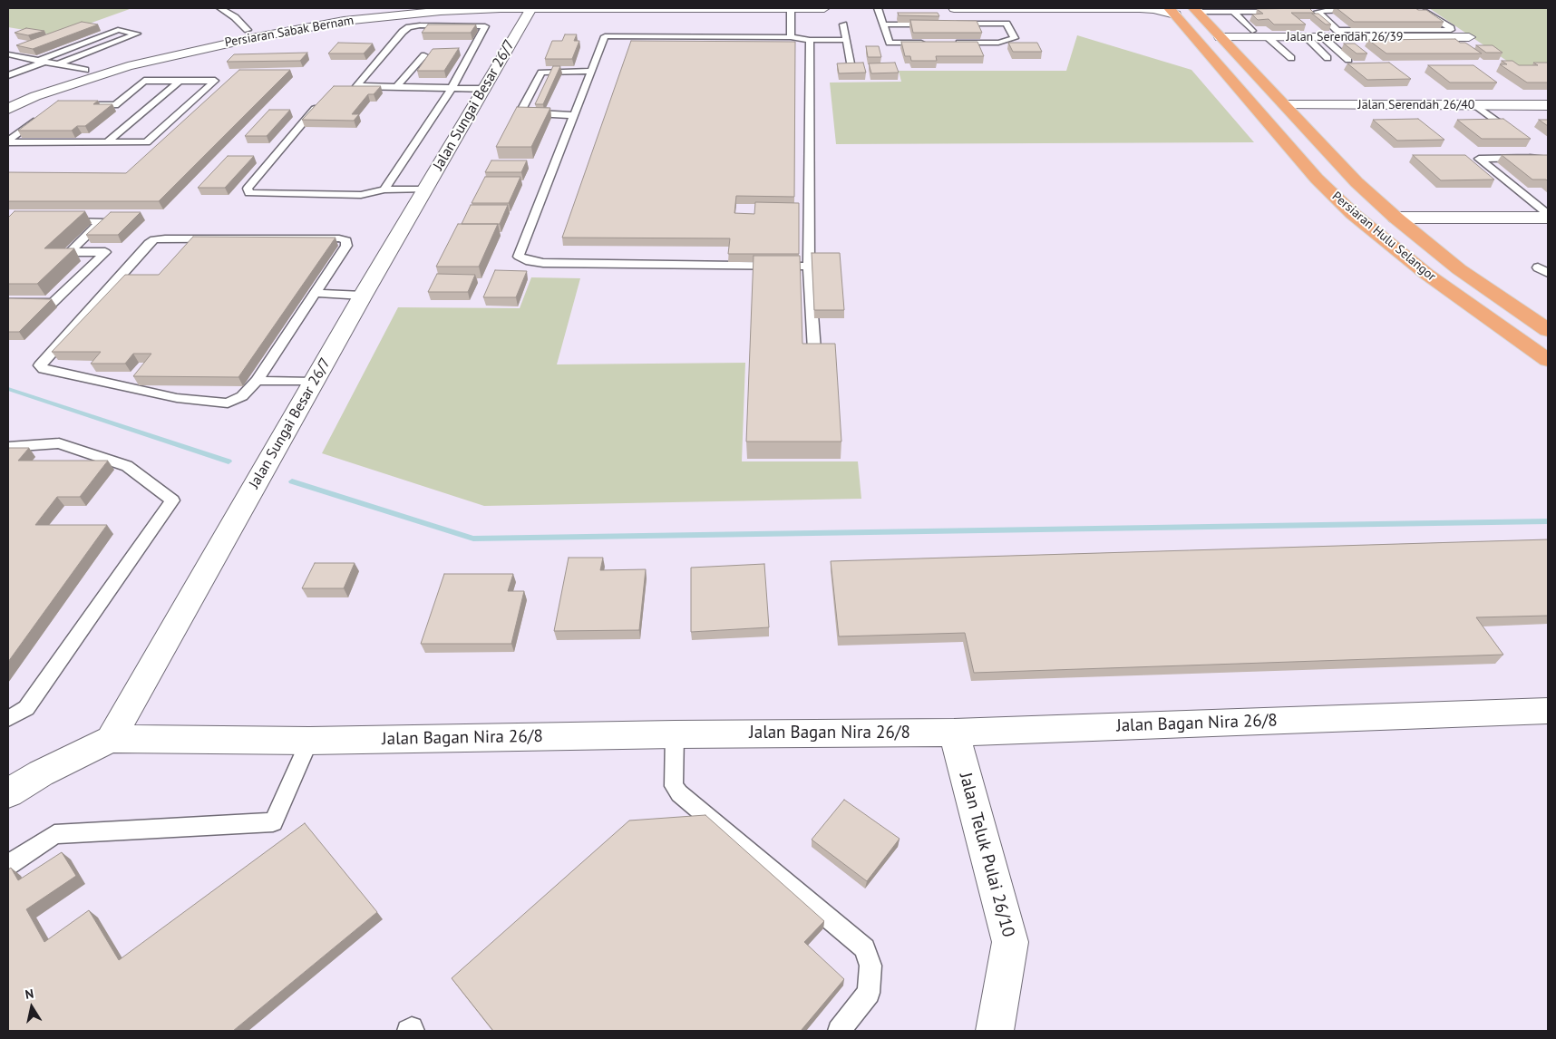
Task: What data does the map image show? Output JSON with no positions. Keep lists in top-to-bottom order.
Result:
{
  "streets": {
    "main road": ["Persiaran Hulu Selangor"],
    "street": [
      "Persiaran Sabak Bernam",
      "Jalan Serendah 26/39",
      "Jalan Sungai Besar 26/7",
      "Jalan Serendah 26/40",
      "Jalan Bagan Nira 26/8",
      "Jalan Teluk Pulai 26/10"
    ]
  },
  "crossings": [
    ["Persiaran Sabak Bernam", "Jalan Sungai Besar 26/7"],
    ["Jalan Serendah 26/39", "Persiaran Hulu Selangor"],
    ["Jalan Sungai Besar 26/7", "Jalan Bagan Nira 26/8"],
    ["Jalan Serendah 26/40", "Persiaran Hulu Selangor"],
    ["Jalan Bagan Nira 26/8", "Jalan Teluk Pulai 26/10"]
  ],
  "north": "top"
}
